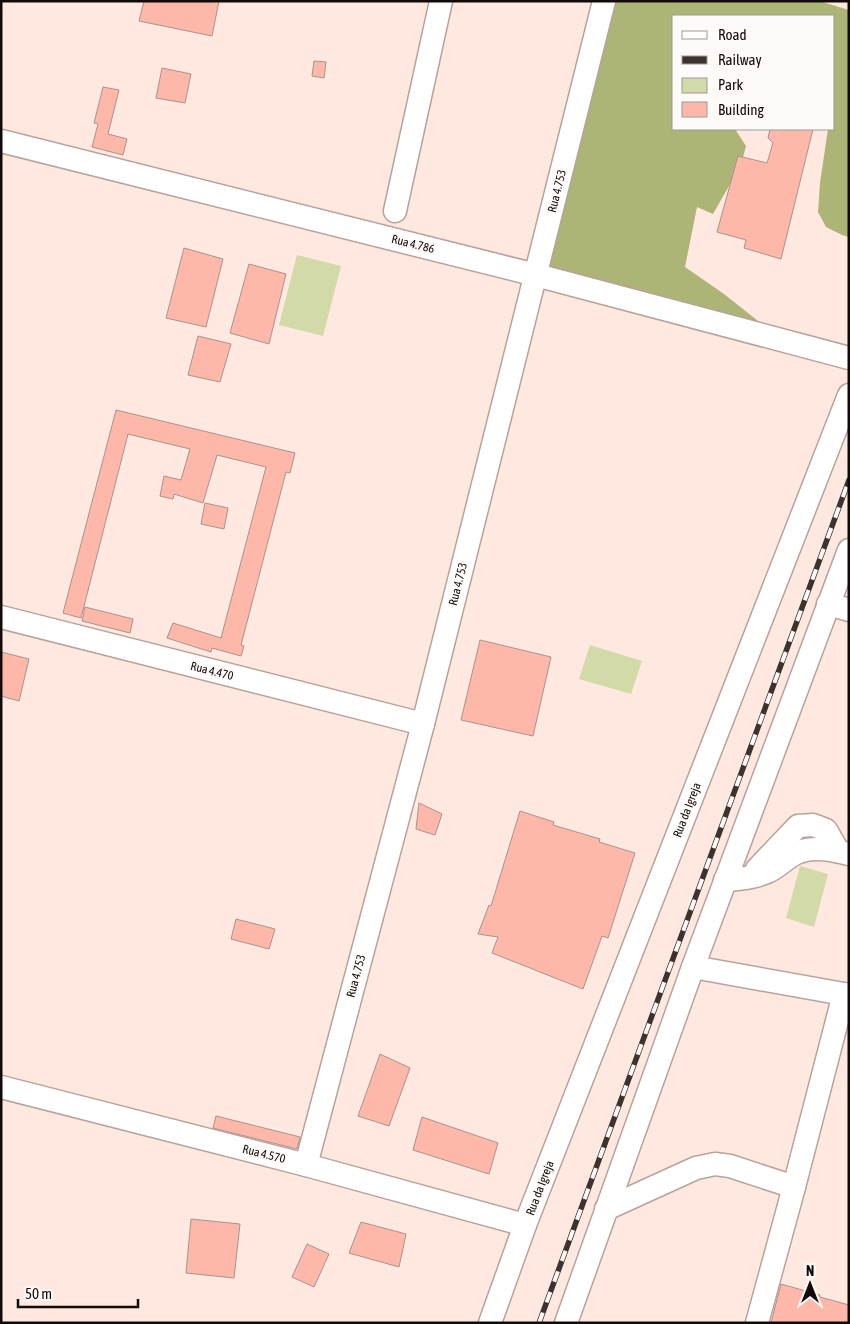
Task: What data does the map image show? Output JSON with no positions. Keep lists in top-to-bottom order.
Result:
{
  "streets": {
    "street": [
      "Rua 4.753",
      "Rua 4.786",
      "Rua 4.470",
      "Rua da Igreja",
      "Rua 4.570"
    ]
  },
  "crossings": [
    ["Rua 4.753", "Rua 4.786"],
    ["Rua 4.753", "Rua 4.470"],
    ["Rua 4.753", "Rua 4.570"],
    ["Rua da Igreja", "Rua 4.570"]
  ],
  "legend": [
    "Road",
    "Railway",
    "Park",
    "Building"
  ],
  "scale_bar": "50 m",
  "north": "top"
}
